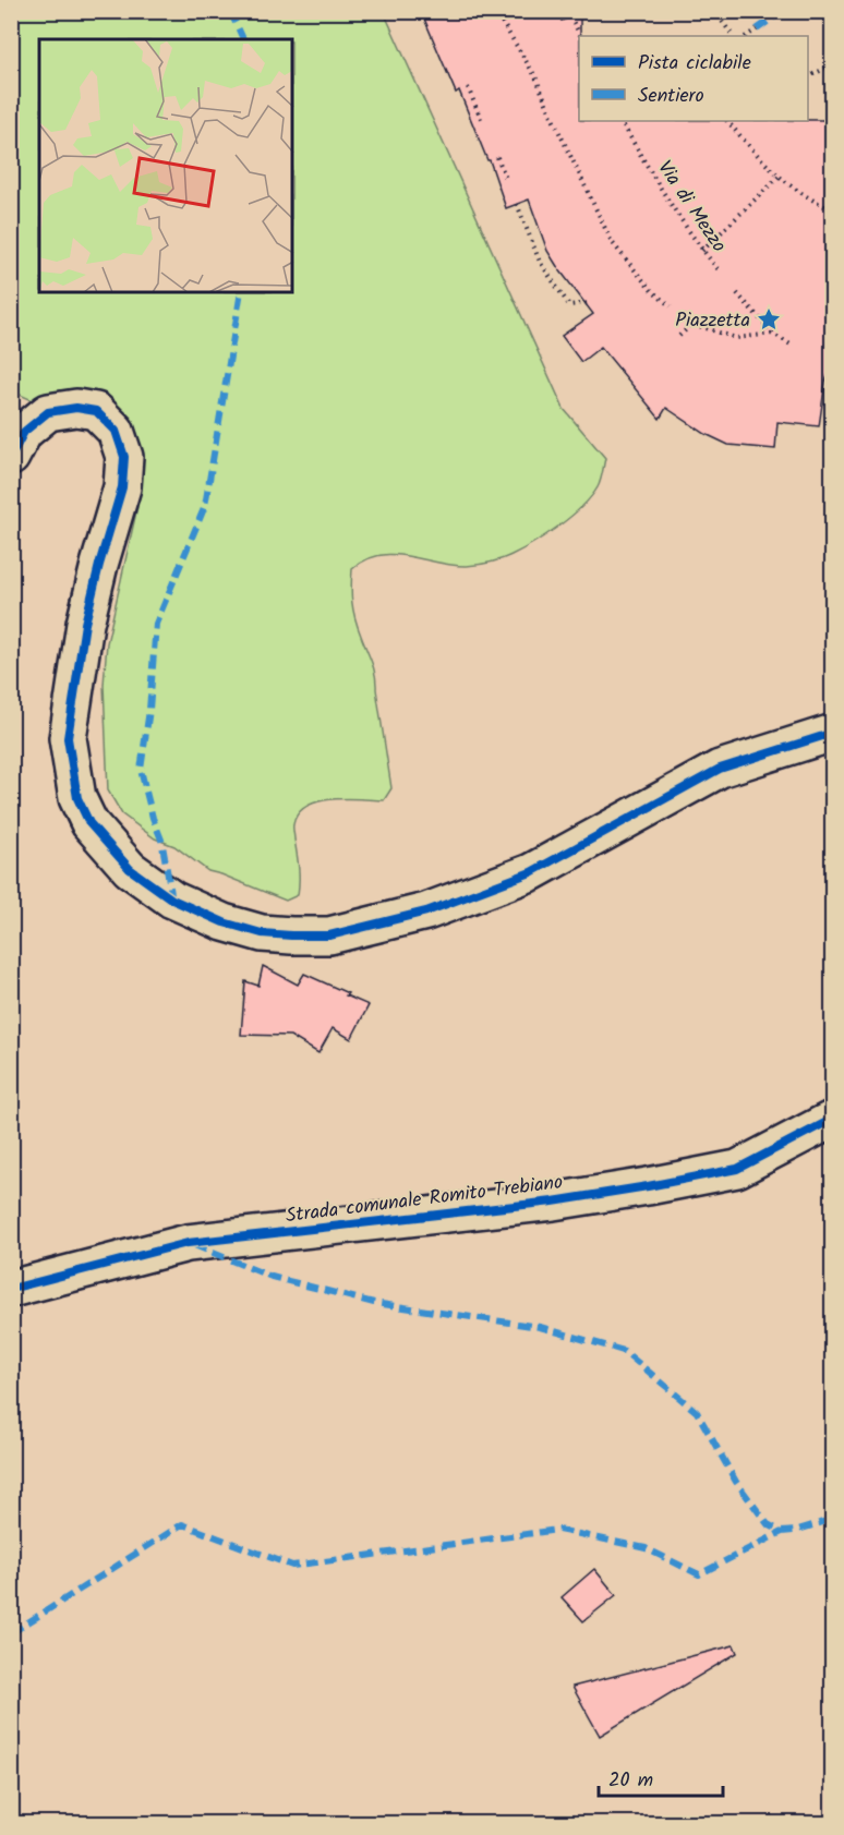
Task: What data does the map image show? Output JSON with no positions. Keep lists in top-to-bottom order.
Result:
{
  "streets": {
    "street": ["Strada comunale Romito Trebiano"],
    "path": ["Via di Mezzo"]
  },
  "places": {
    "place": ["Piazzetta"]
  },
  "legend": ["Pista ciclabile", "Sentiero"],
  "scale_bar": "20 m"
}
